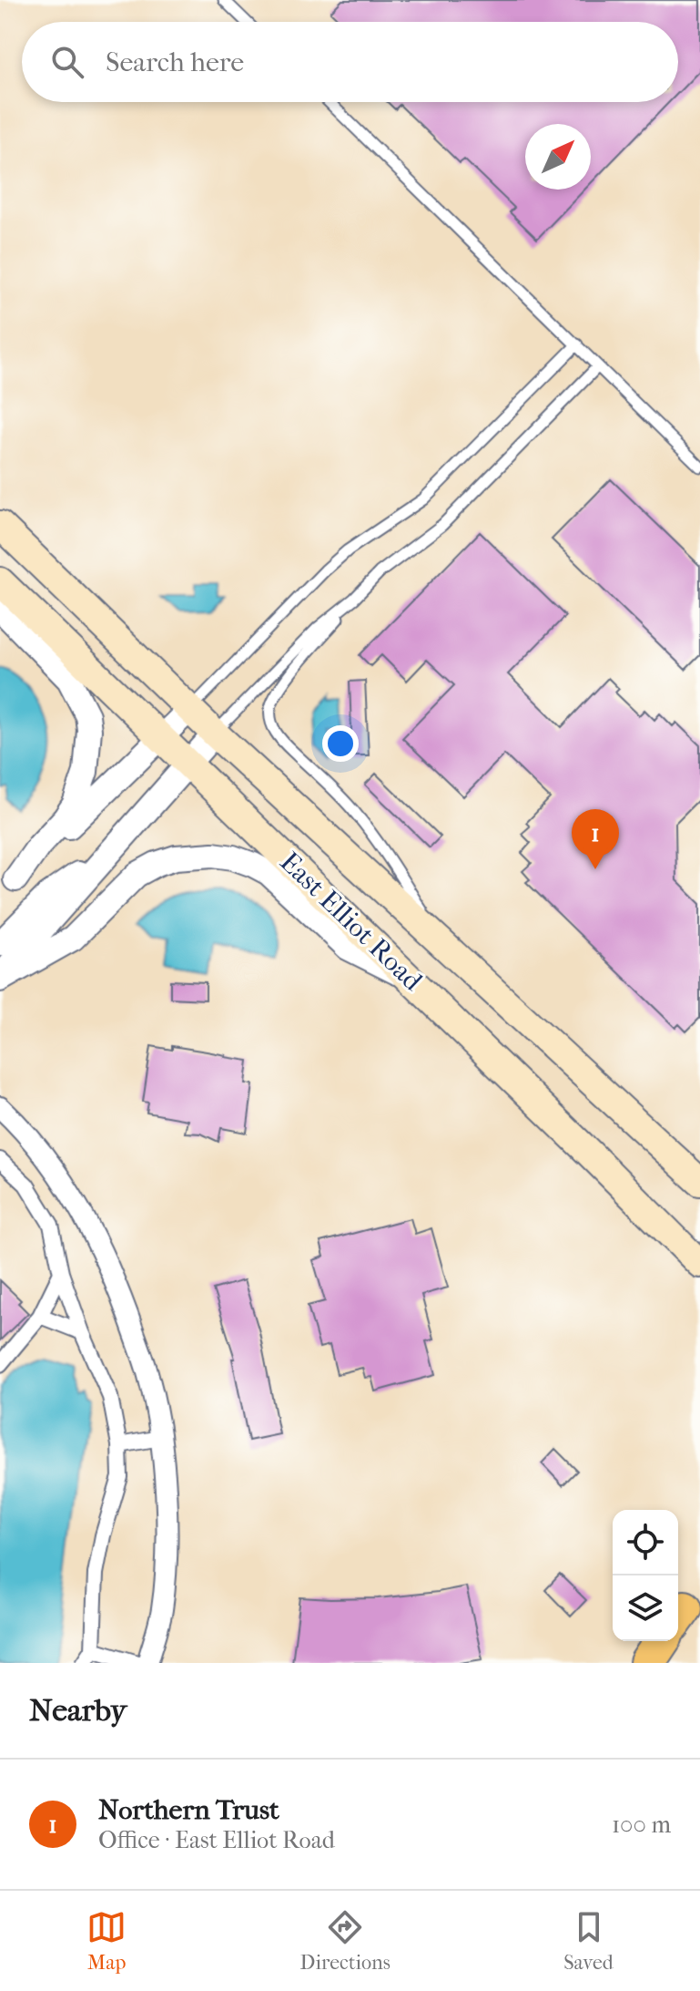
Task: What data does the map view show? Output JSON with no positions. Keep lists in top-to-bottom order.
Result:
{
  "streets": {
    "main road": ["East Elliot Road"]
  },
  "north": "top right",
  "page": {
    "search": "Search here",
    "pins": "1",
    "heading": "Nearby",
    "list": [
      {
        "mark": "1",
        "name": "Northern Trust",
        "note": "Office · East Elliot Road",
        "value": "100 m"
      }
    ],
    "nav": ["Map", "Directions", "Saved"]
  }
}
